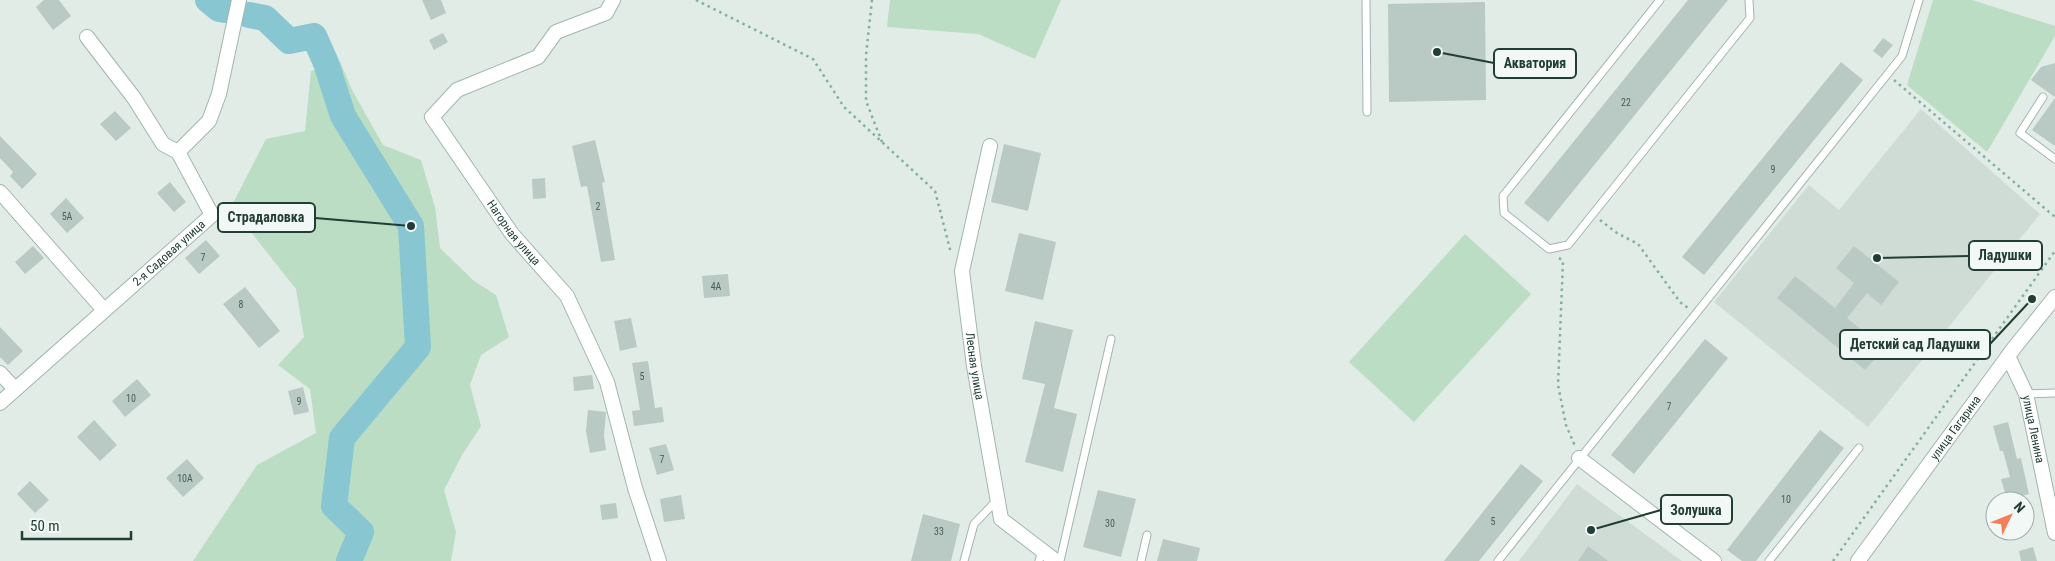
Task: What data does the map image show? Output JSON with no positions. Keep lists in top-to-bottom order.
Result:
{
  "streets": {
    "street": [
      "Нагорная улица",
      "2-я Садовая улица",
      "Лесная улица",
      "улица Гагарина",
      "улица Ленина"
    ]
  },
  "crossings": [
    ["улица Гагарина", "улица Ленина"]
  ],
  "places": [
    "Акватория",
    "Страдаловка",
    "Ладушки",
    "Детский сад Ладушки",
    "Золушка"
  ],
  "house_numbers": [
    "22",
    "9",
    "2",
    "5А",
    "7",
    "4А",
    "8",
    "5",
    "10",
    "9",
    "7",
    "7",
    "10А",
    "10",
    "5",
    "30",
    "33"
  ],
  "scale_bar": "50 m",
  "north": "top right"
}
